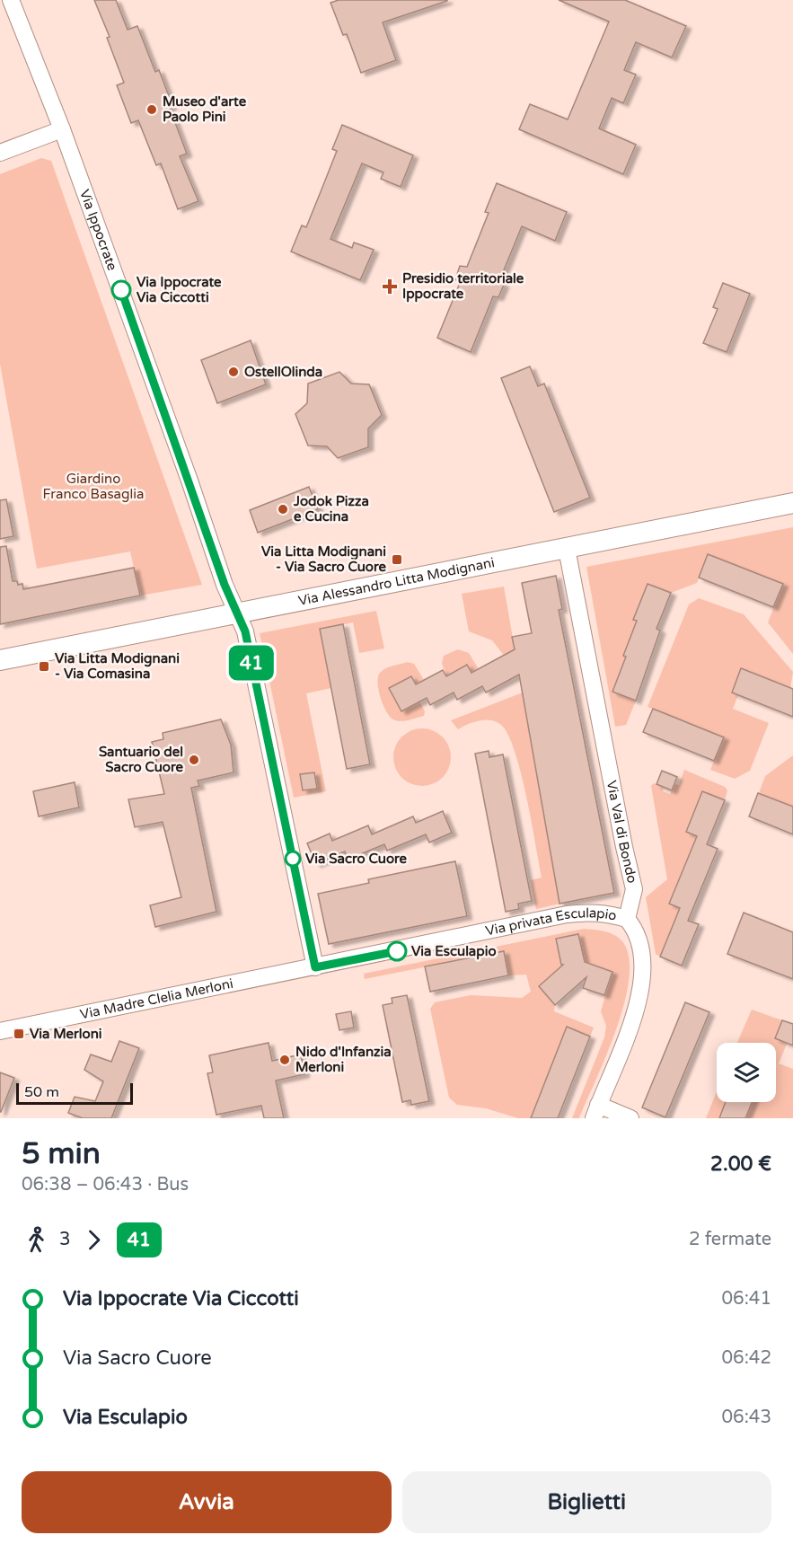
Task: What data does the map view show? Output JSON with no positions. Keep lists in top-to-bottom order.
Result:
{
  "streets": {
    "street": [
      "Via Ippocrate",
      "Via Alessandro Litta Modignani",
      "Via Val di Bondo",
      "Via privata Esculapio",
      "Via Madre Clelia Merloni"
    ]
  },
  "crossings": [
    ["Via Ippocrate", "Via Alessandro Litta Modignani"],
    ["Via Ippocrate", "Via privata Esculapio"],
    ["Via Ippocrate", "Via Madre Clelia Merloni"],
    ["Via Alessandro Litta Modignani", "Via Val di Bondo"],
    ["Via Val di Bondo", "Via privata Esculapio"],
    ["Via privata Esculapio", "Via Madre Clelia Merloni"]
  ],
  "parks": ["Giardino Franco Basaglia"],
  "places": {
    "other": [
      "Museo d'arte Paolo Pini",
      "Via Ippocrate Via Ciccotti",
      "OstellOlinda",
      "Jodok Pizza e Cucina",
      "Santuario del Sacro Cuore",
      "Via Sacro Cuore",
      "Via Esculapio",
      "Nido d'Infanzia Merloni"
    ],
    "health": ["Presidio territoriale Ippocrate"],
    "transit": ["Via Litta Modignani - Via Sacro Cuore", "Via Litta Modignani - Via Comasina", "Via Merloni"]
  },
  "lines": ["bus line 41"],
  "scale_bar": "50 m",
  "page": {
    "on_map": "41",
    "scale": "50 m",
    "heading": ["5 min", "06:38 – 06:43 · Bus", "2.00 €"],
    "legs": ["3", "41", "2 fermate"],
    "list": [
      {
        "name": "Via Ippocrate Via Ciccotti",
        "value": "06:41"
      },
      {
        "name": "Via Sacro Cuore",
        "value": "06:42"
      },
      {
        "name": "Via Esculapio",
        "value": "06:43"
      }
    ],
    "buttons": ["Avvia", "Biglietti"]
  }
}
